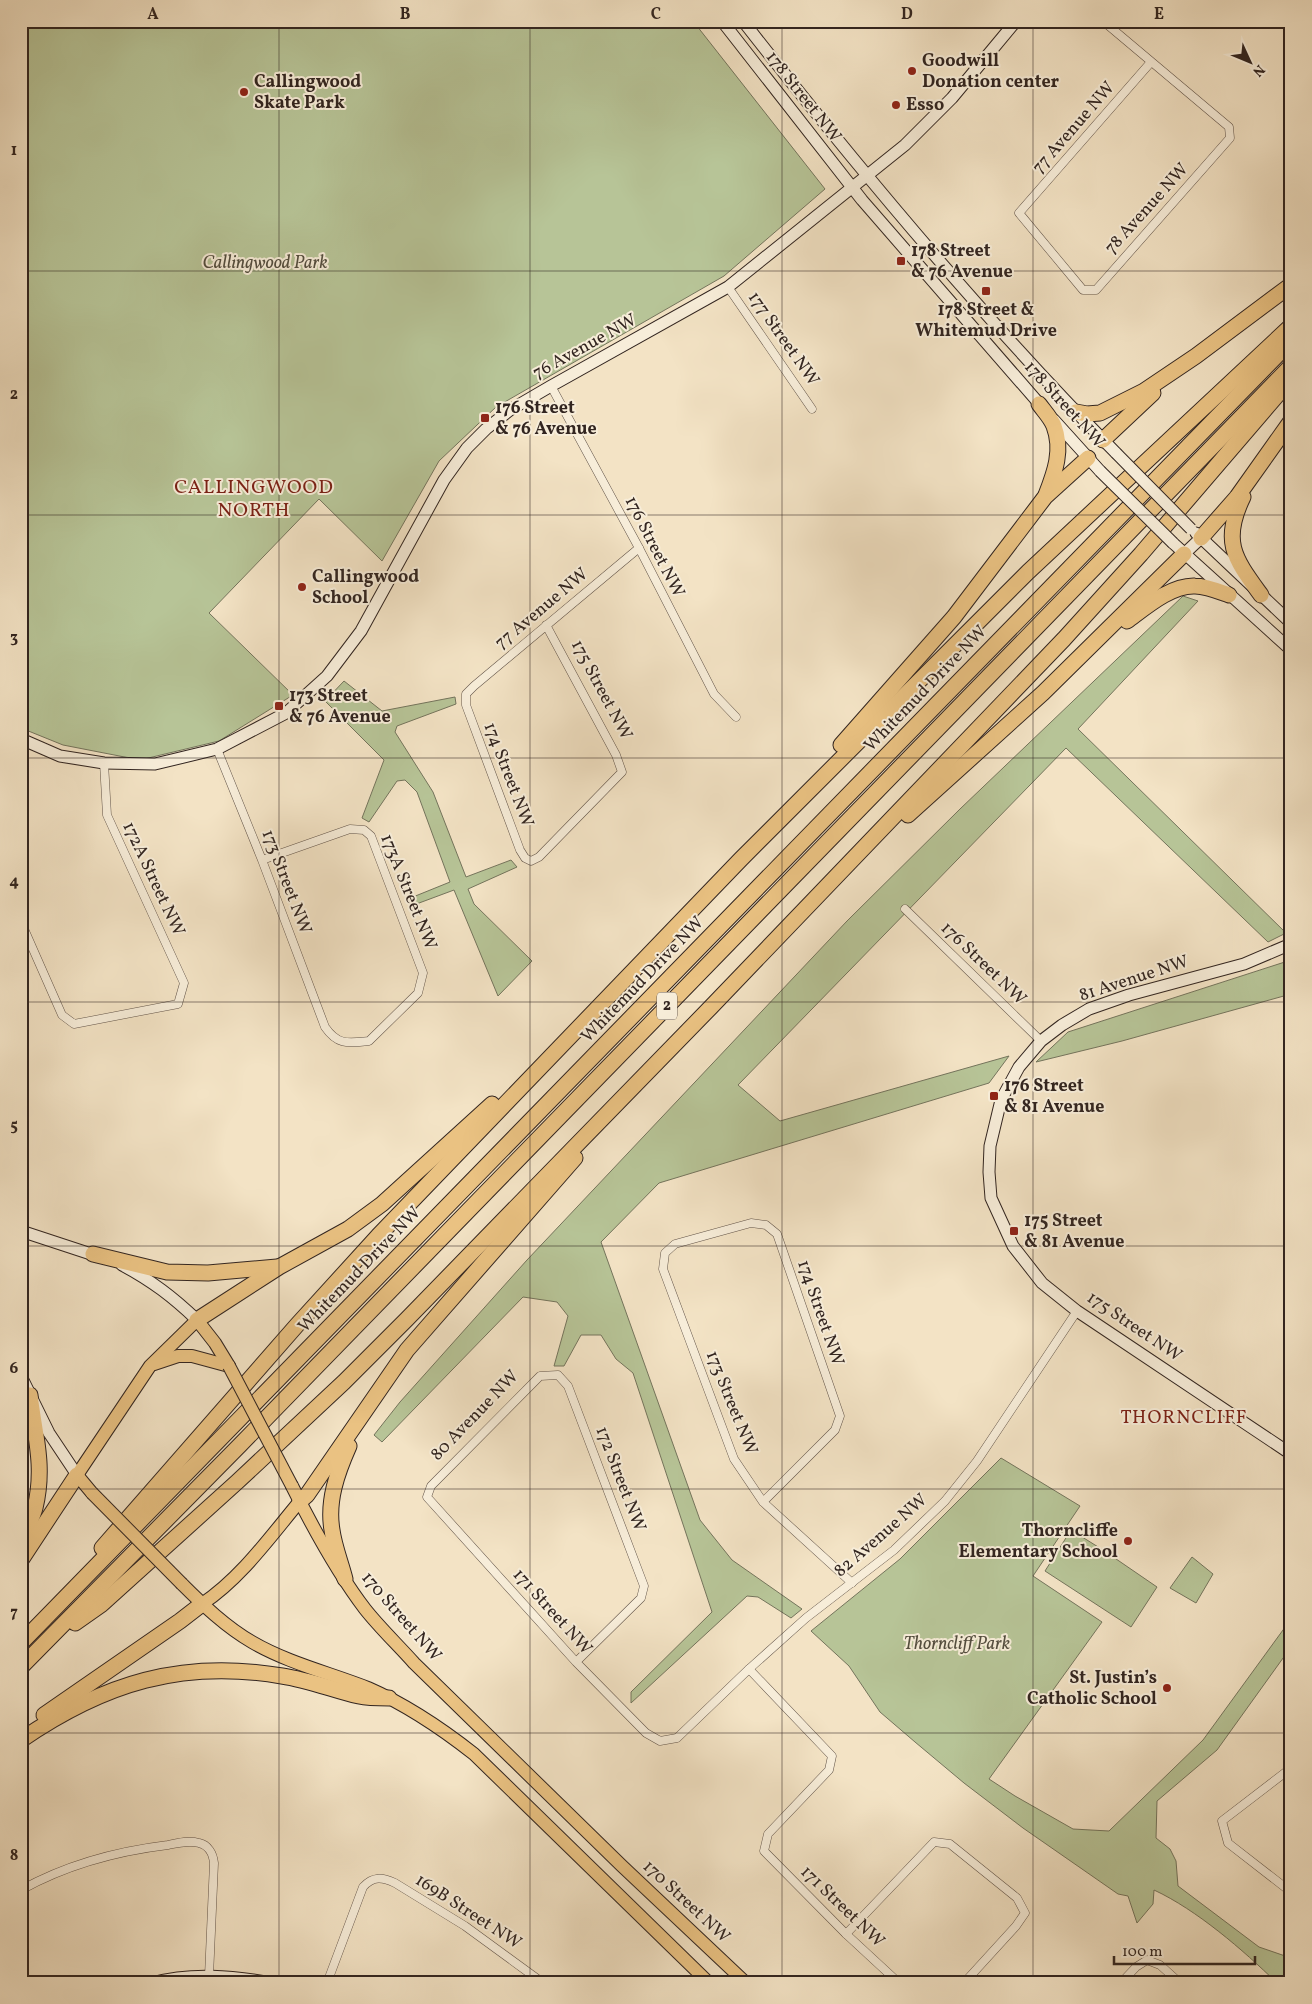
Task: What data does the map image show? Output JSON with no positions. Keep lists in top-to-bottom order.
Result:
{
  "streets": {
    "highway": ["Whitemud Drive NW", "2"],
    "main road": ["170 Street NW"],
    "street": [
      "178 Street NW",
      "77 Avenue NW",
      "78 Avenue NW",
      "177 Street NW",
      "76 Avenue NW",
      "176 Street NW",
      "175 Street NW",
      "174 Street NW",
      "172A Street NW",
      "173 Street NW",
      "173A Street NW",
      "81 Avenue NW",
      "80 Avenue NW",
      "172 Street NW",
      "82 Avenue NW",
      "171 Street NW",
      "169B Street NW"
    ]
  },
  "crossings": [
    ["178 Street NW", "76 Avenue NW"],
    ["77 Avenue NW", "78 Avenue NW"],
    ["77 Avenue NW", "176 Street NW"],
    ["77 Avenue NW", "175 Street NW"],
    ["77 Avenue NW", "174 Street NW"],
    ["177 Street NW", "76 Avenue NW"],
    ["76 Avenue NW", "176 Street NW"],
    ["76 Avenue NW", "172A Street NW"],
    ["76 Avenue NW", "173 Street NW"],
    ["176 Street NW", "81 Avenue NW"],
    ["175 Street NW", "174 Street NW"],
    ["175 Street NW", "81 Avenue NW"],
    ["175 Street NW", "82 Avenue NW"],
    ["174 Street NW", "173 Street NW"],
    ["173 Street NW", "173A Street NW"],
    ["173 Street NW", "82 Avenue NW"],
    ["80 Avenue NW", "172 Street NW"],
    ["80 Avenue NW", "171 Street NW"],
    ["172 Street NW", "171 Street NW"],
    ["82 Avenue NW", "171 Street NW"]
  ],
  "districts": ["CALLINGWOOD NORTH", "THORNCLIFF"],
  "parks": ["Callingwood Park", "Thorncliff Park"],
  "places": {
    "other": [
      "Goodwill Donation center",
      "Callingwood Skate Park",
      "Esso",
      "Callingwood School",
      "Thorncliffe Elementary School",
      "St. Justin’s Catholic School"
    ],
    "transit": [
      "178 Street & 76 Avenue",
      "178 Street & Whitemud Drive",
      "176 Street & 76 Avenue",
      "173 Street & 76 Avenue",
      "176 Street & 81 Avenue",
      "175 Street & 81 Avenue"
    ]
  },
  "scale_bar": "100 m",
  "north": "bottom right",
  "grid": {
    "columns": [
      "A",
      "B",
      "C",
      "D",
      "E"
    ],
    "rows": [
      "1",
      "2",
      "3",
      "4",
      "5",
      "6",
      "7",
      "8"
    ]
  }
}
